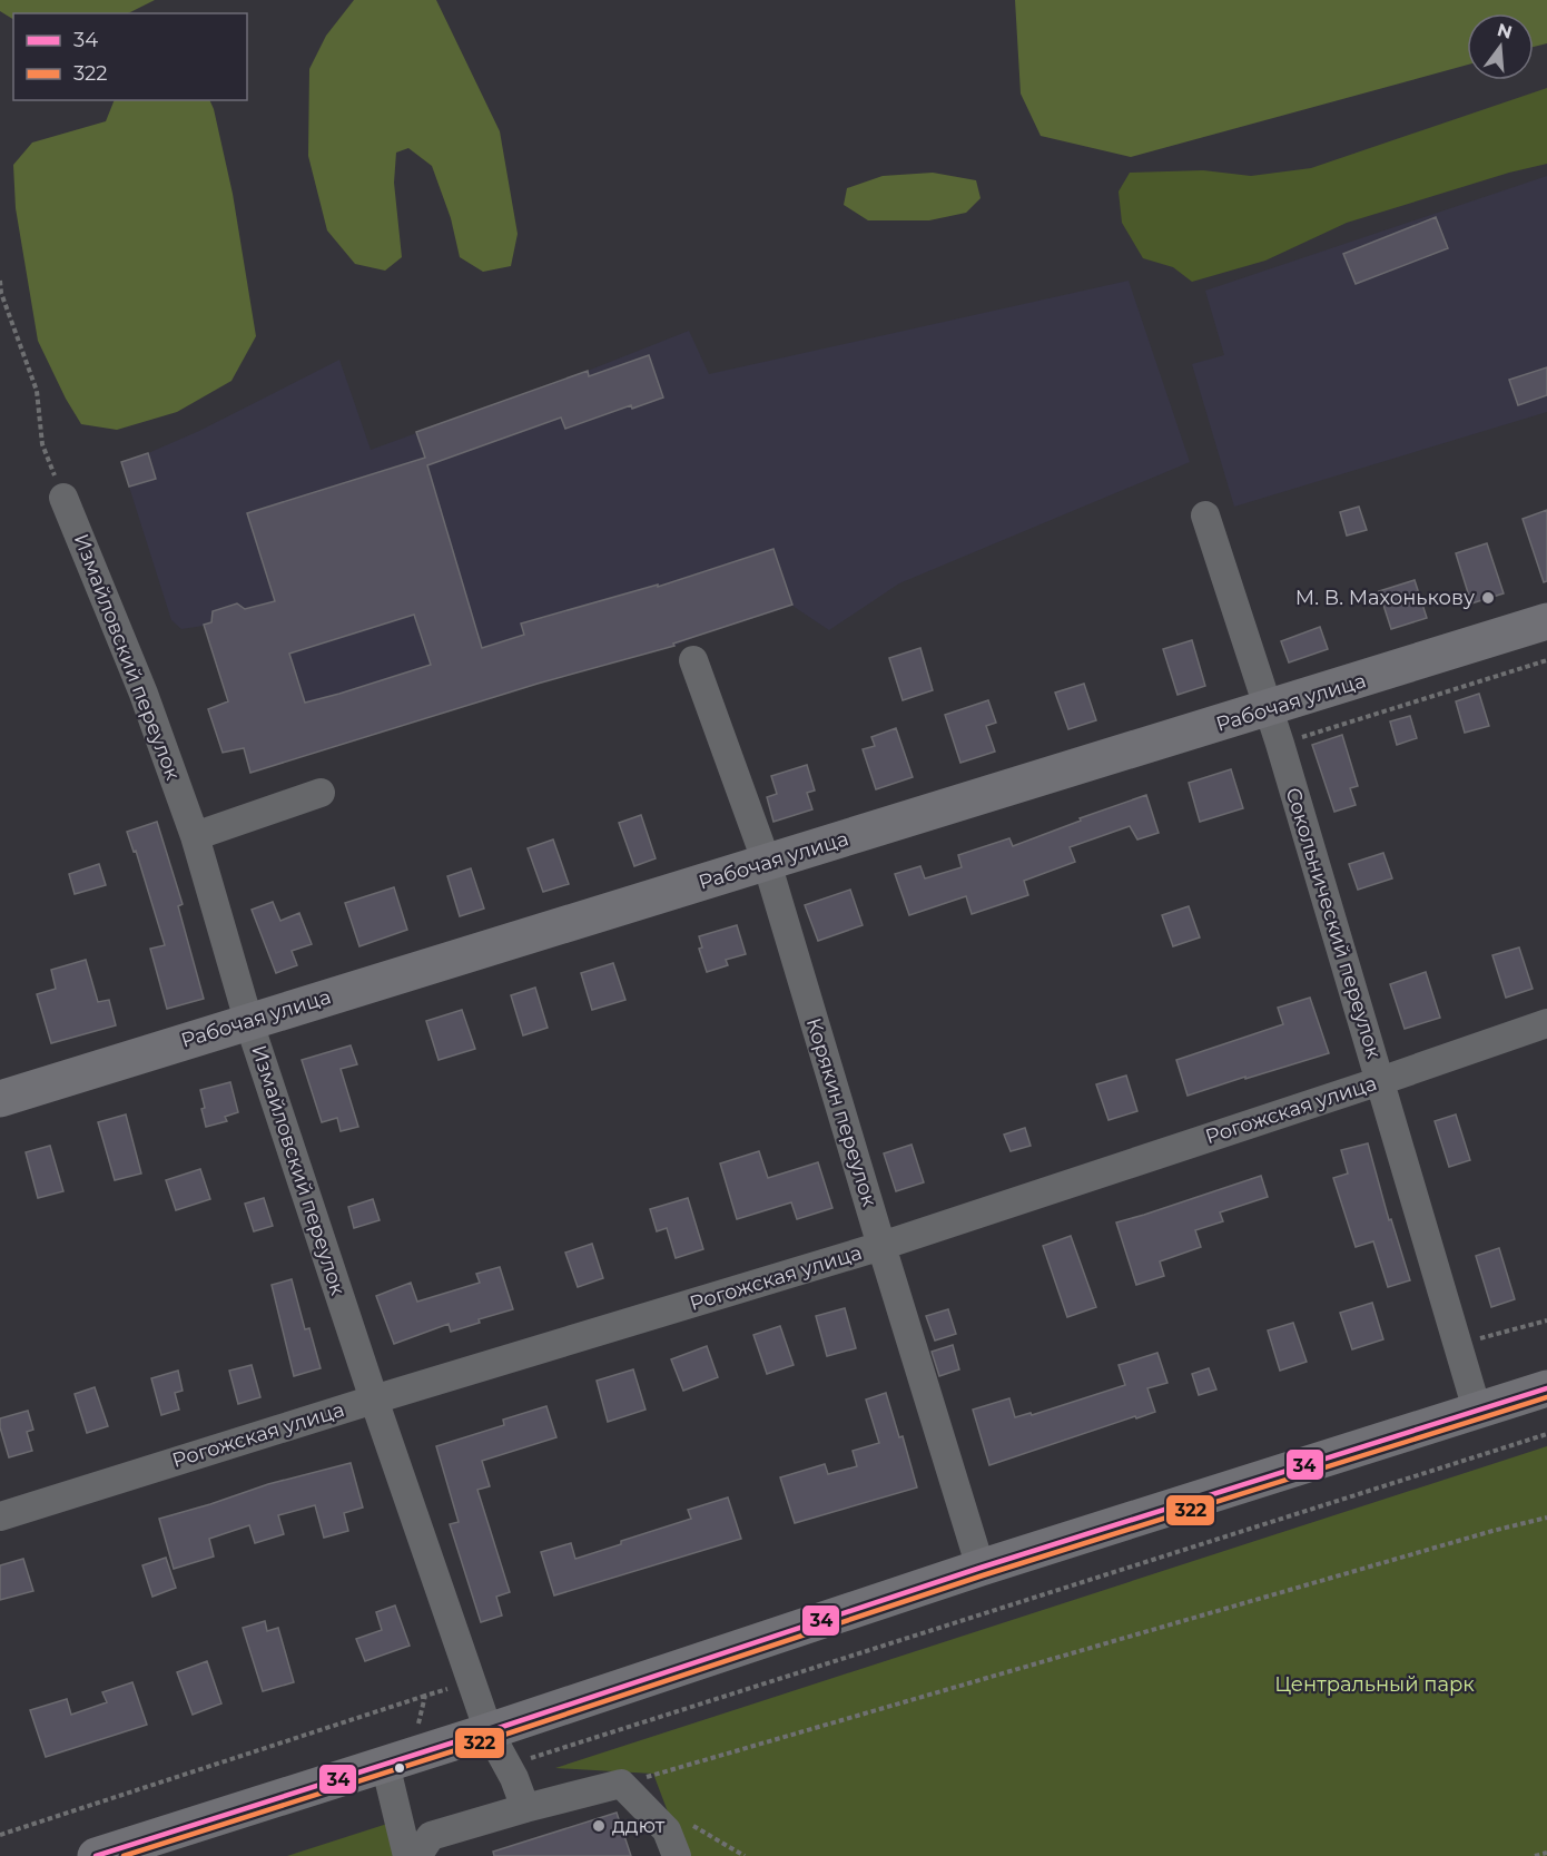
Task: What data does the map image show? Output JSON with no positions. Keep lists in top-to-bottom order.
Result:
{
  "streets": {
    "main road": ["Рабочая улица"],
    "street": [
      "Измайловский переулок",
      "Сокольнический переулок",
      "Рогожская улица",
      "Корякин переулок"
    ]
  },
  "crossings": [
    ["Измайловский переулок", "Рабочая улица"],
    ["Измайловский переулок", "Рогожская улица"],
    ["Рабочая улица", "Сокольнический переулок"],
    ["Рабочая улица", "Корякин переулок"],
    ["Сокольнический переулок", "Рогожская улица"],
    ["Рогожская улица", "Корякин переулок"]
  ],
  "parks": ["Центральный парк"],
  "places": ["М. В. Махонькову", "ддют"],
  "lines": ["transit line 34", "transit line 322"],
  "legend": ["34", "322"],
  "north": "top"
}
